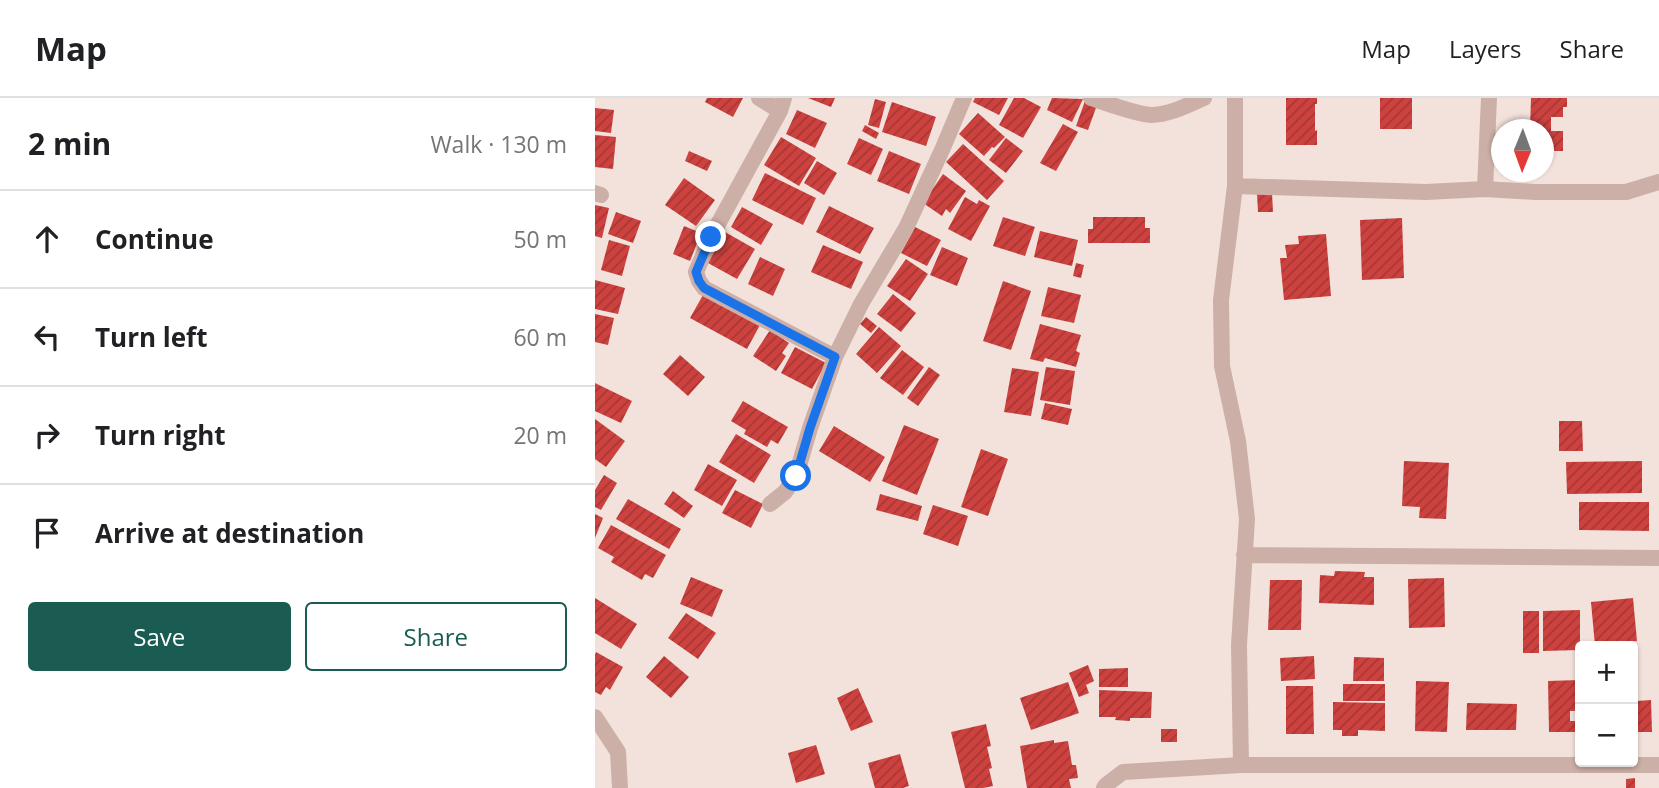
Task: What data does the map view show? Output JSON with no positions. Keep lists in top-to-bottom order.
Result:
{
  "north": "bottom",
  "page": {
    "header": "Map",
    "nav": ["Map", "Layers", "Share"],
    "heading": ["2 min", "Walk · 130 m"],
    "list": [
      ["Continue", "50 m"],
      ["Turn left", "60 m"],
      ["Turn right", "20 m"],
      "Arrive at destination"
    ],
    "buttons": ["Save", "Share"],
    "map_buttons": ["+", "−"]
  }
}
